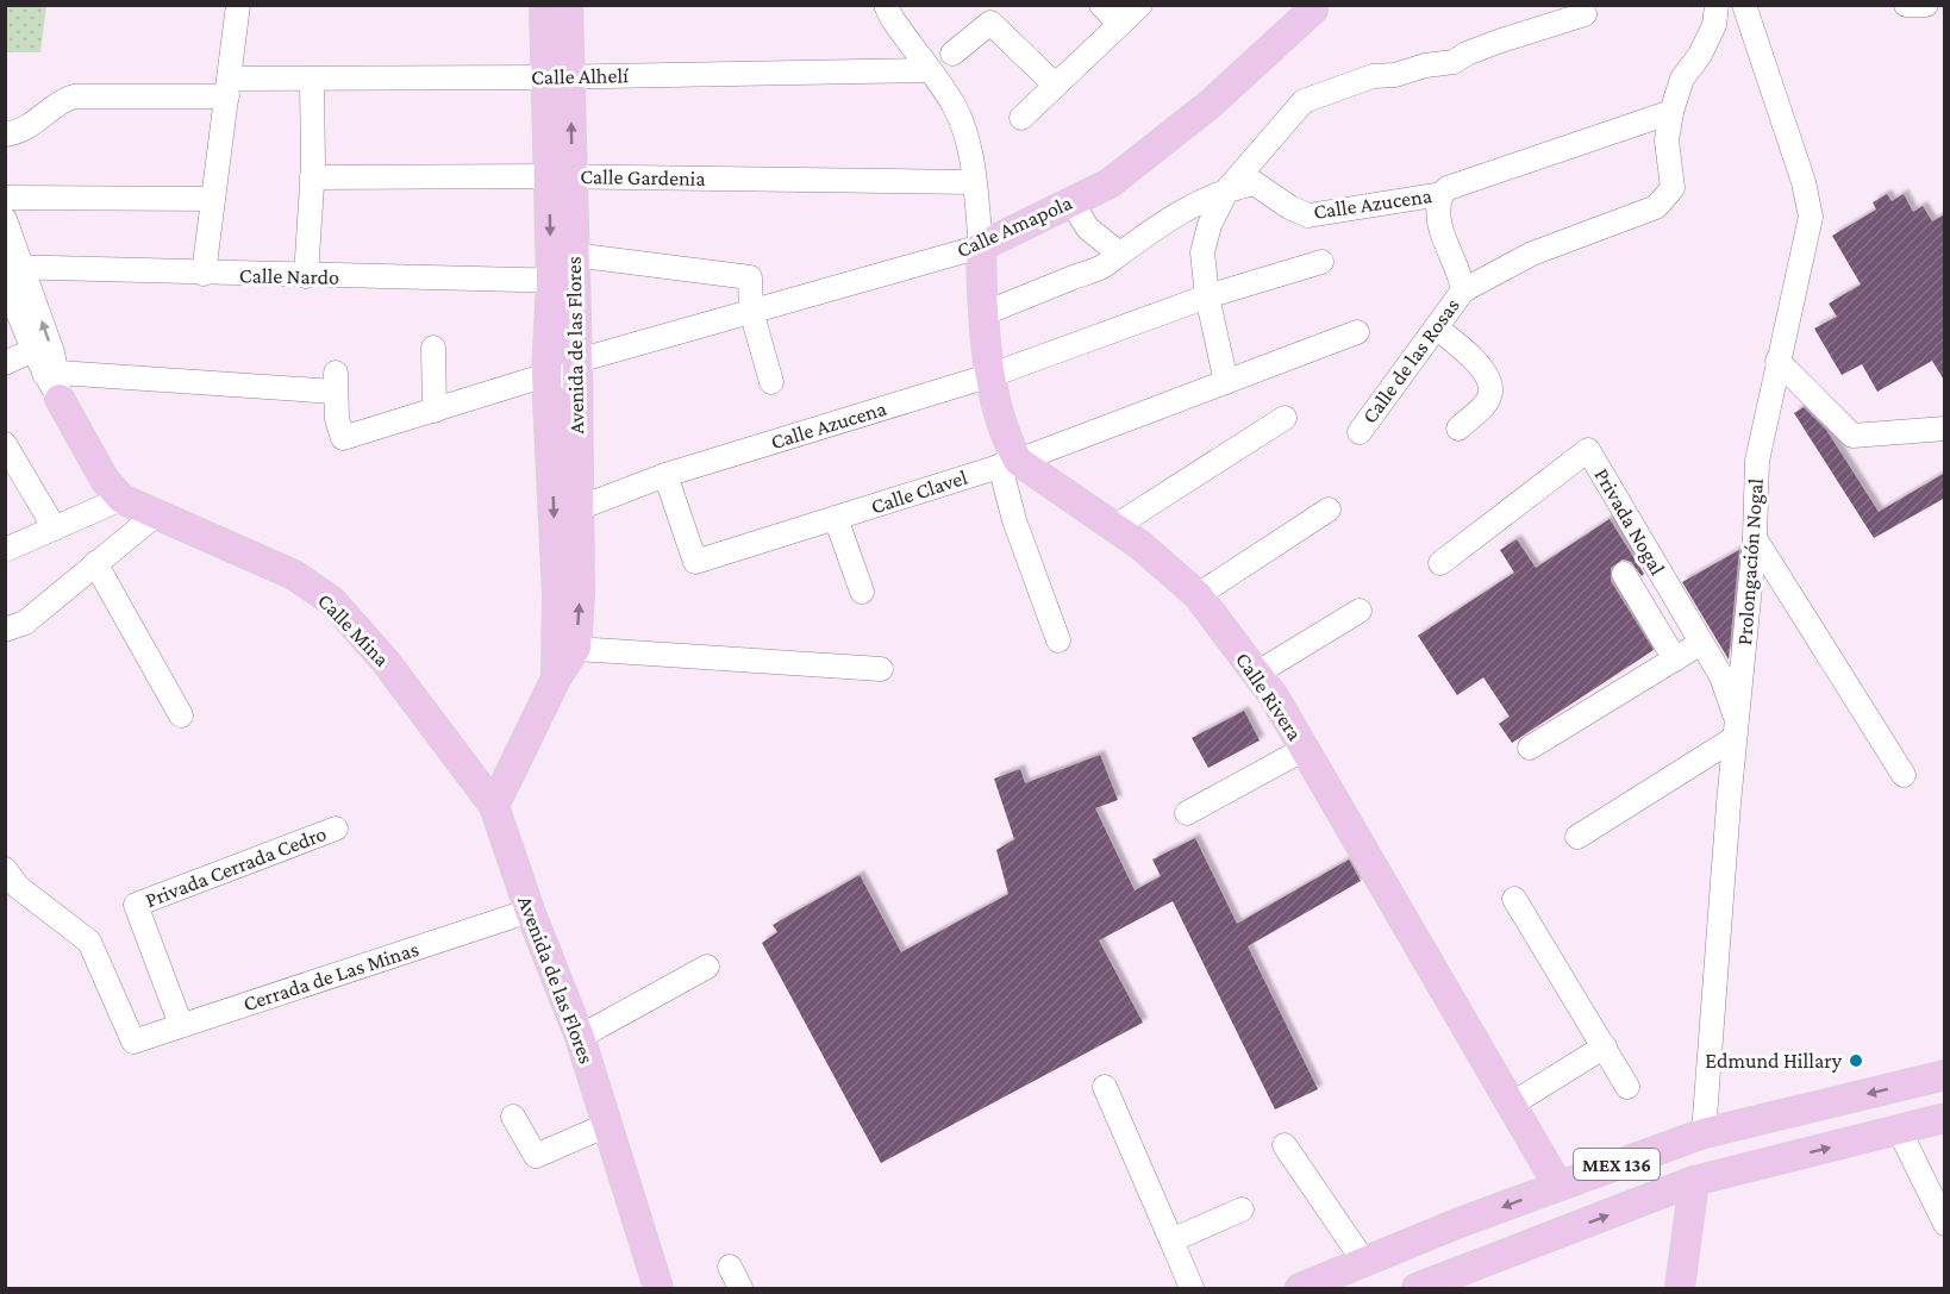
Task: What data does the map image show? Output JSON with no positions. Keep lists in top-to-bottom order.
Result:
{
  "streets": {
    "main road": [
      "Calle Amapola",
      "Avenida de las Flores",
      "Calle Mina",
      "Calle Rivera",
      "MEX 136"
    ],
    "street": [
      "Calle Alhelí",
      "Calle Gardenia",
      "Calle Azucena",
      "Calle Nardo",
      "Calle de las Rosas",
      "Calle Clavel",
      "Privada Nogal",
      "Prolongación Nogal",
      "Privada Cerrada Cedro",
      "Cerrada de Las Minas"
    ]
  },
  "crossings": [
    ["Calle Alhelí", "Avenida de las Flores"],
    ["Calle Gardenia", "Avenida de las Flores"],
    ["Calle Azucena", "Avenida de las Flores"],
    ["Calle Azucena", "Calle Clavel"],
    ["Calle Amapola", "Calle Nardo"],
    ["Calle Amapola", "Avenida de las Flores"],
    ["Calle Nardo", "Avenida de las Flores"],
    ["Avenida de las Flores", "Calle Mina"],
    ["Avenida de las Flores", "Cerrada de Las Minas"],
    ["Calle Clavel", "Calle Rivera"],
    ["Privada Nogal", "Prolongación Nogal"],
    ["Prolongación Nogal", "MEX 136"],
    ["Calle Rivera", "MEX 136"],
    ["Privada Cerrada Cedro", "Cerrada de Las Minas"]
  ],
  "places": ["Edmund Hillary"]
}
